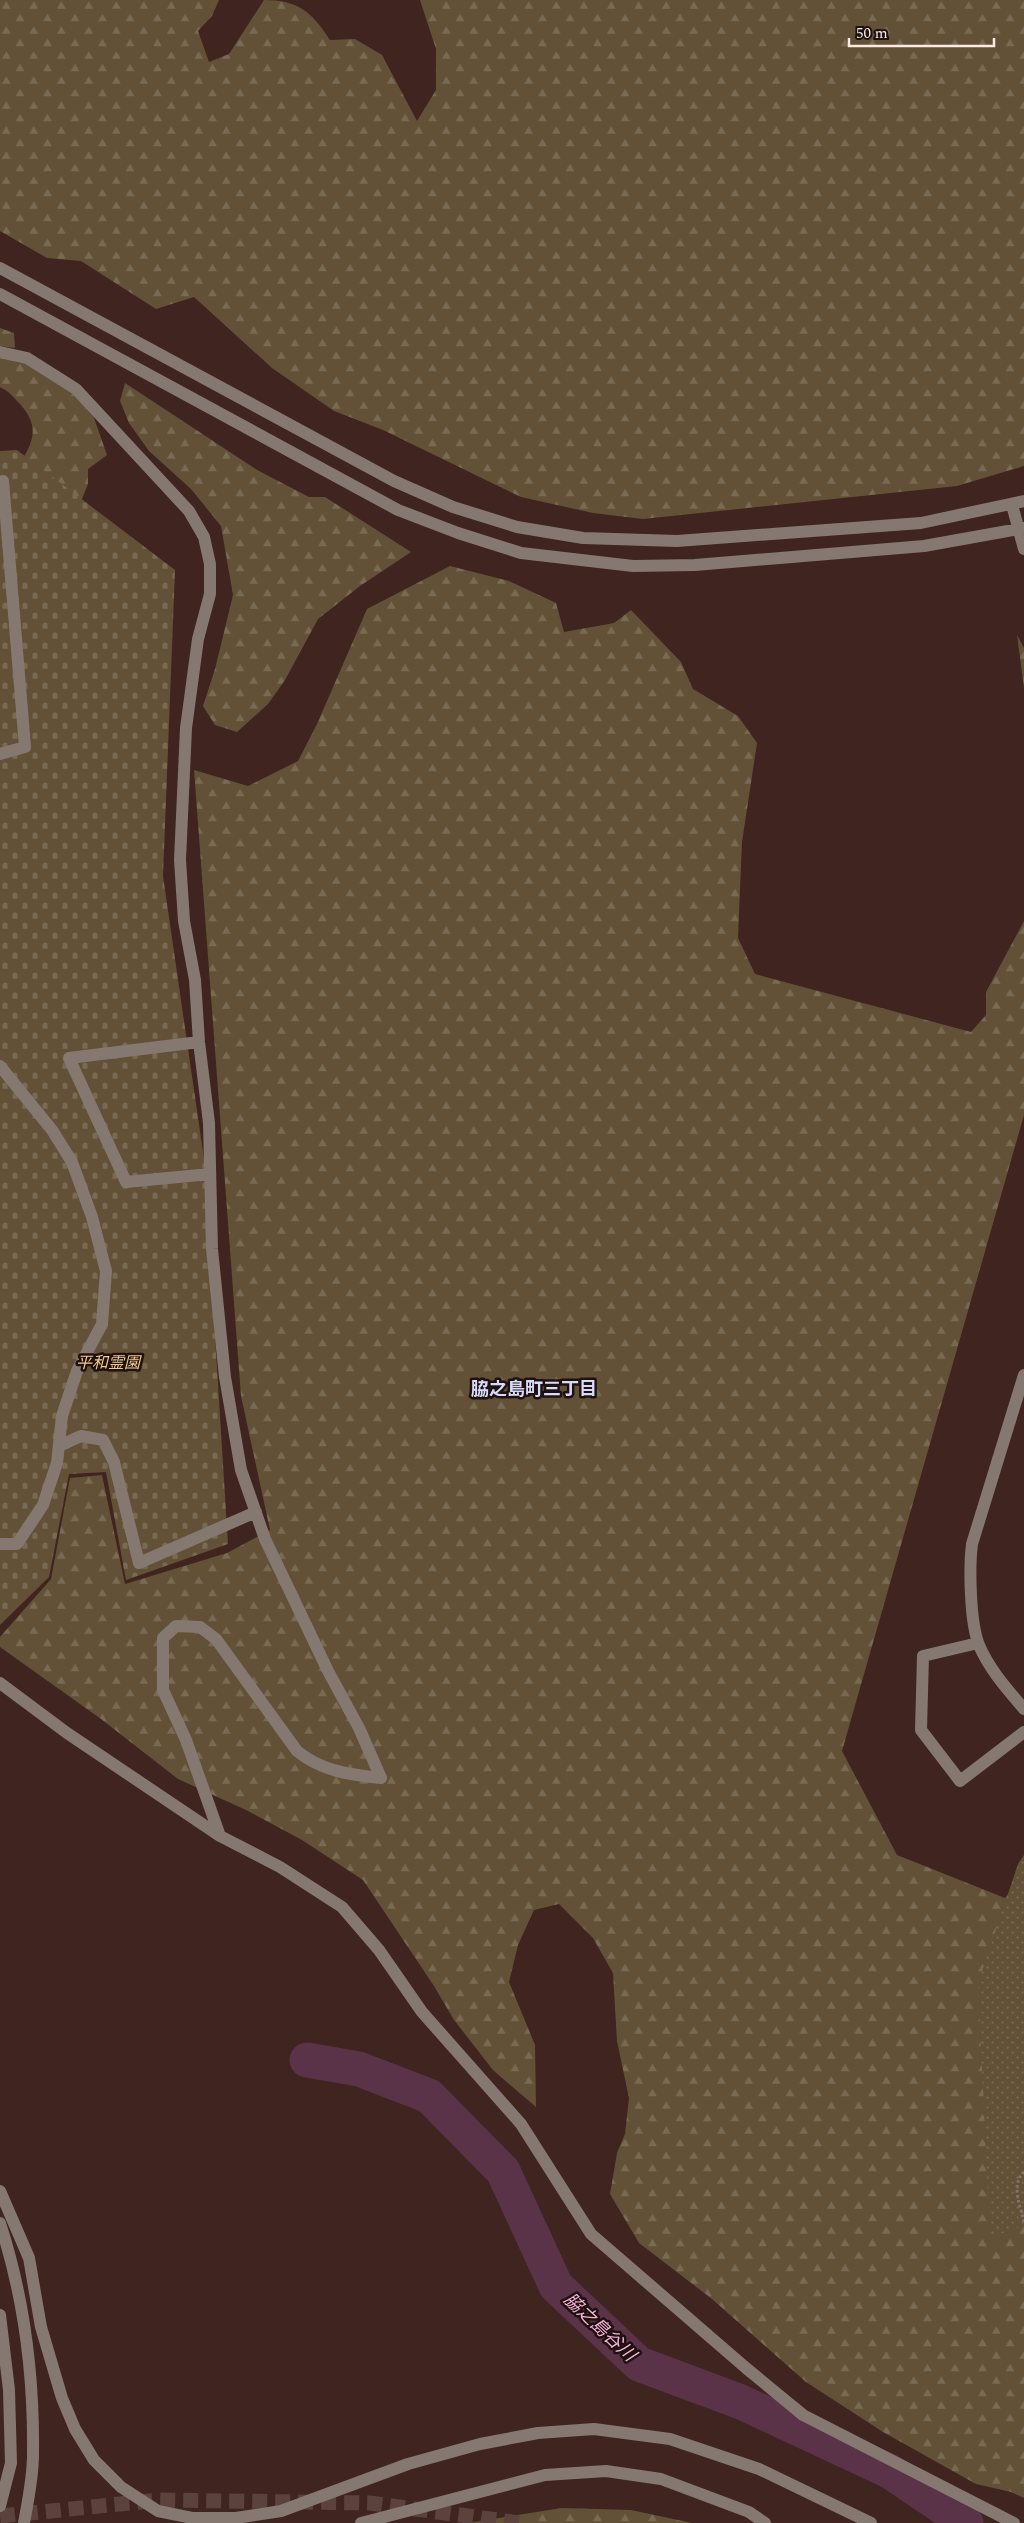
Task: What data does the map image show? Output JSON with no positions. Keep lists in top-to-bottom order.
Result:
{
  "districts": ["脇之島町三丁目"],
  "water": ["脇之島谷川"],
  "parks": ["平和霊園"],
  "scale_bar": "50 m"
}
